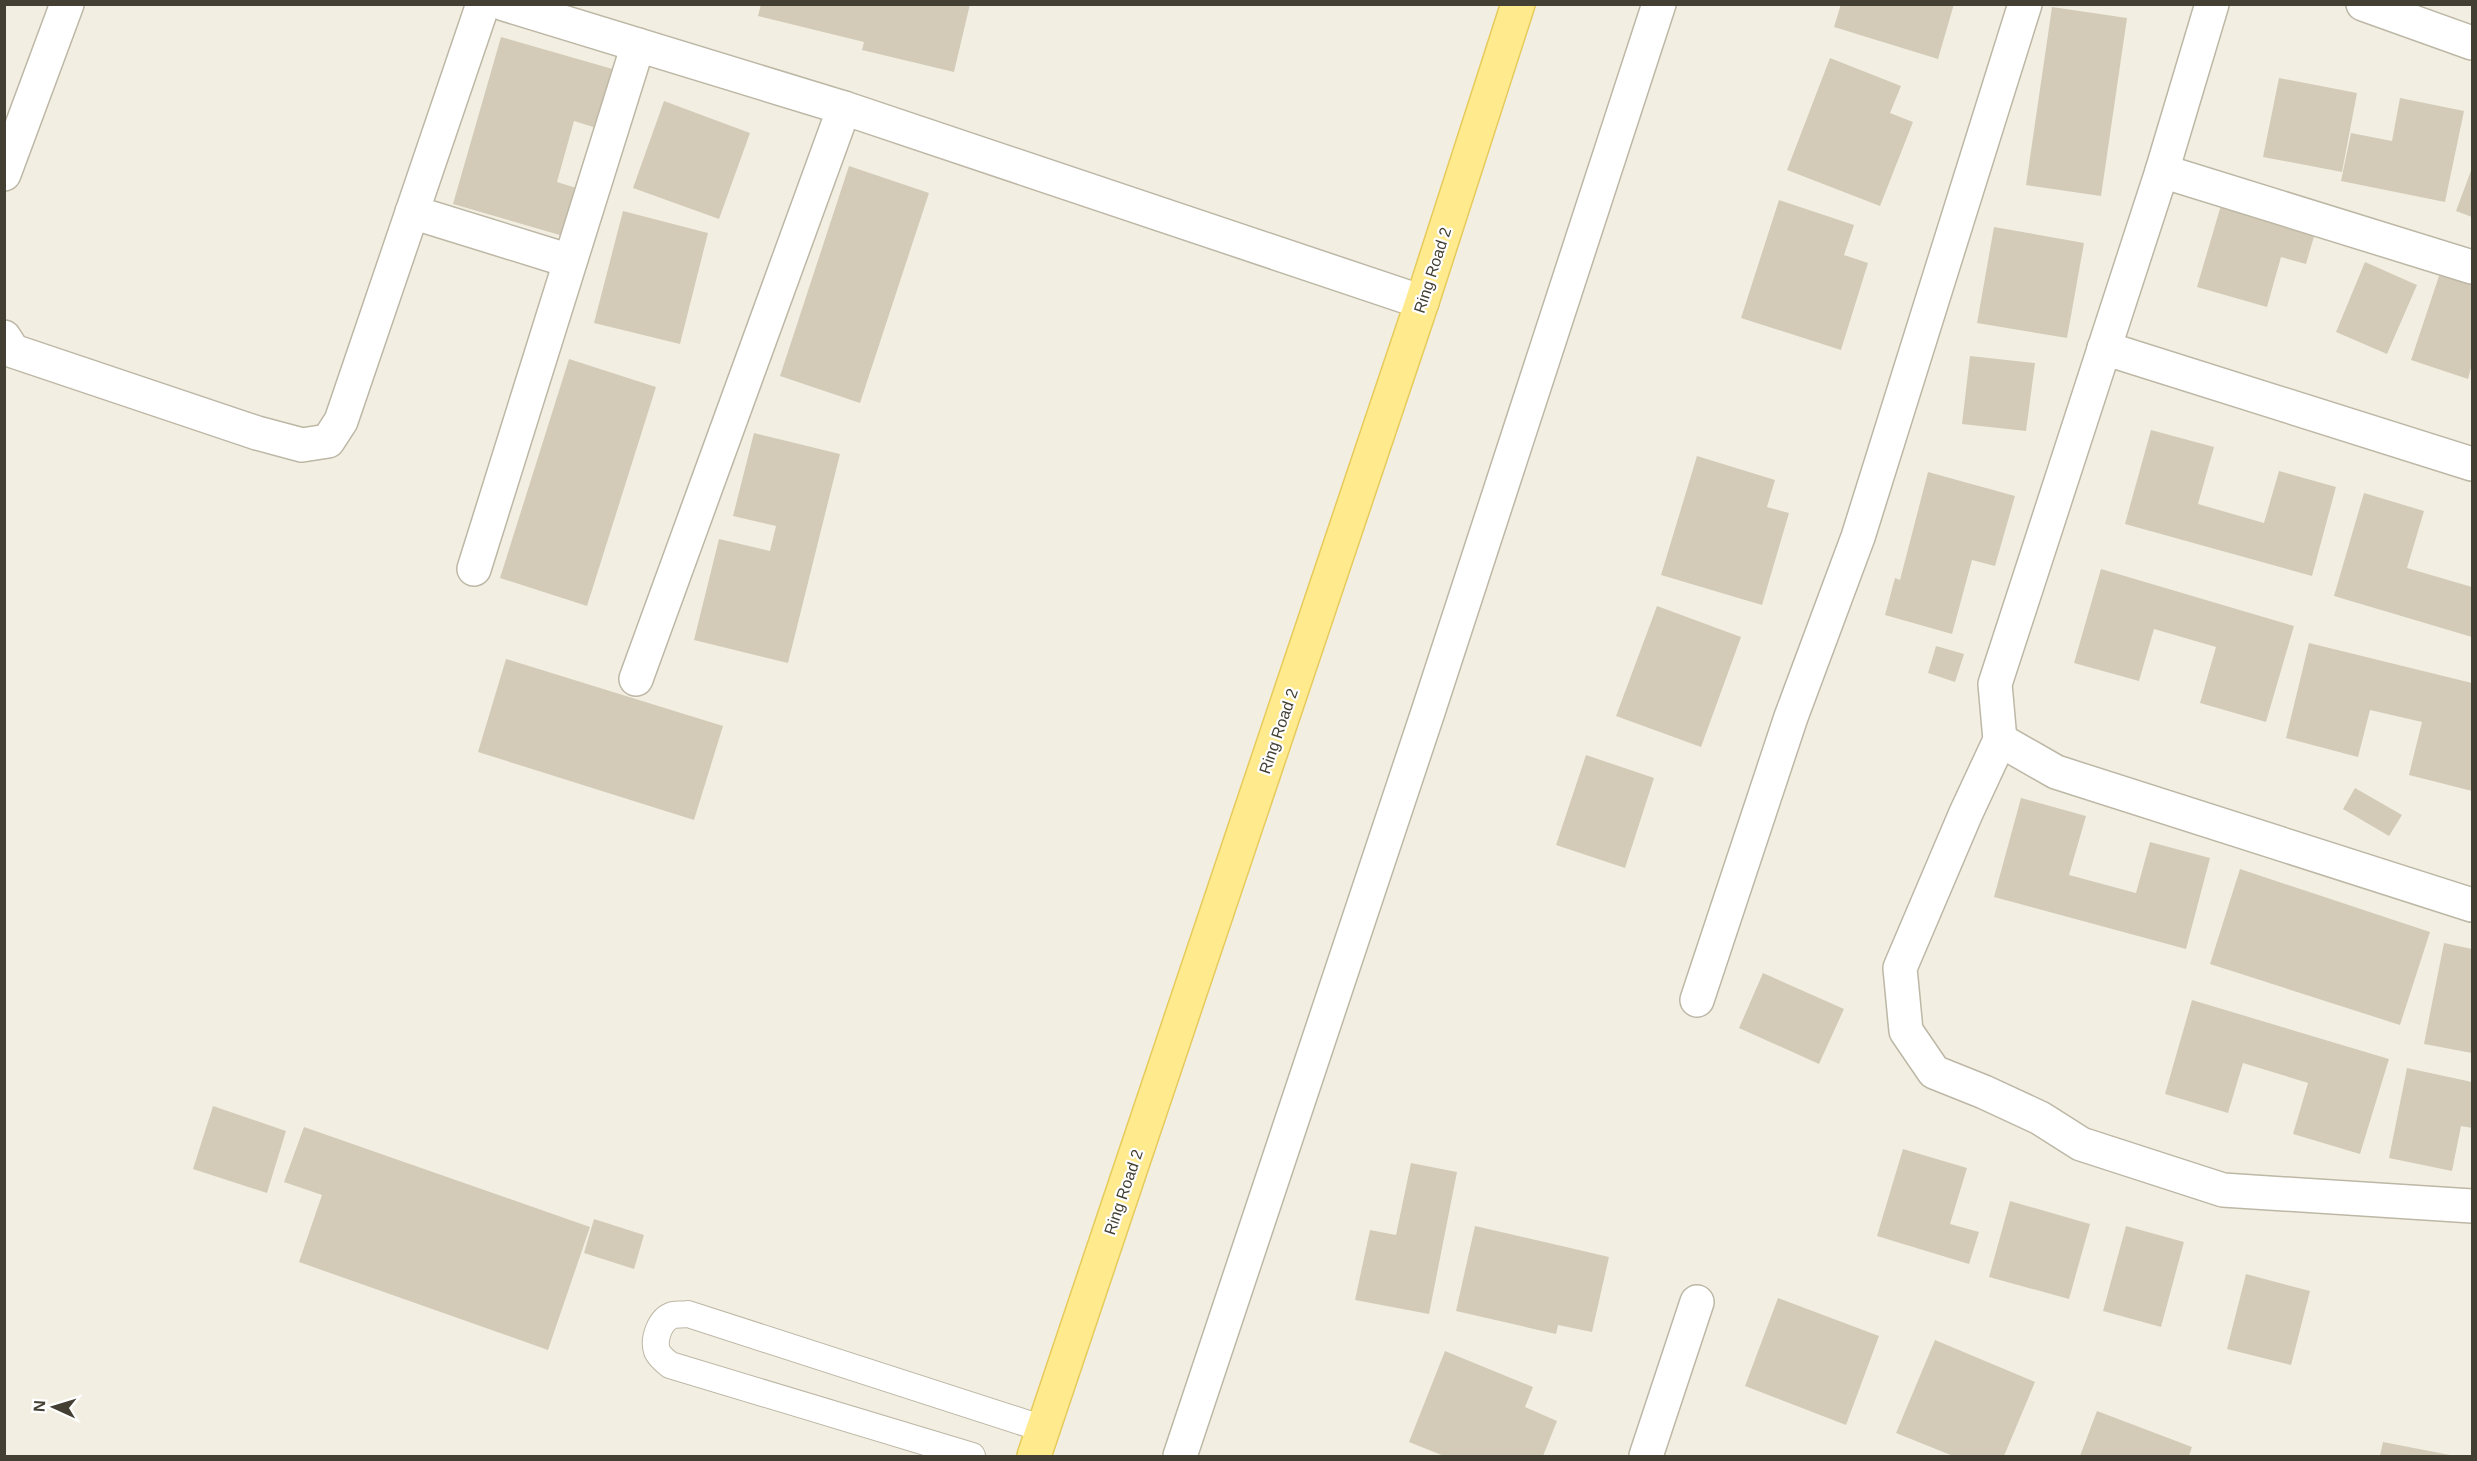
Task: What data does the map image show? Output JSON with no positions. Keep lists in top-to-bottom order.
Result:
{
  "streets": {
    "main road": ["Ring Road 2"]
  },
  "north": "left"
}
